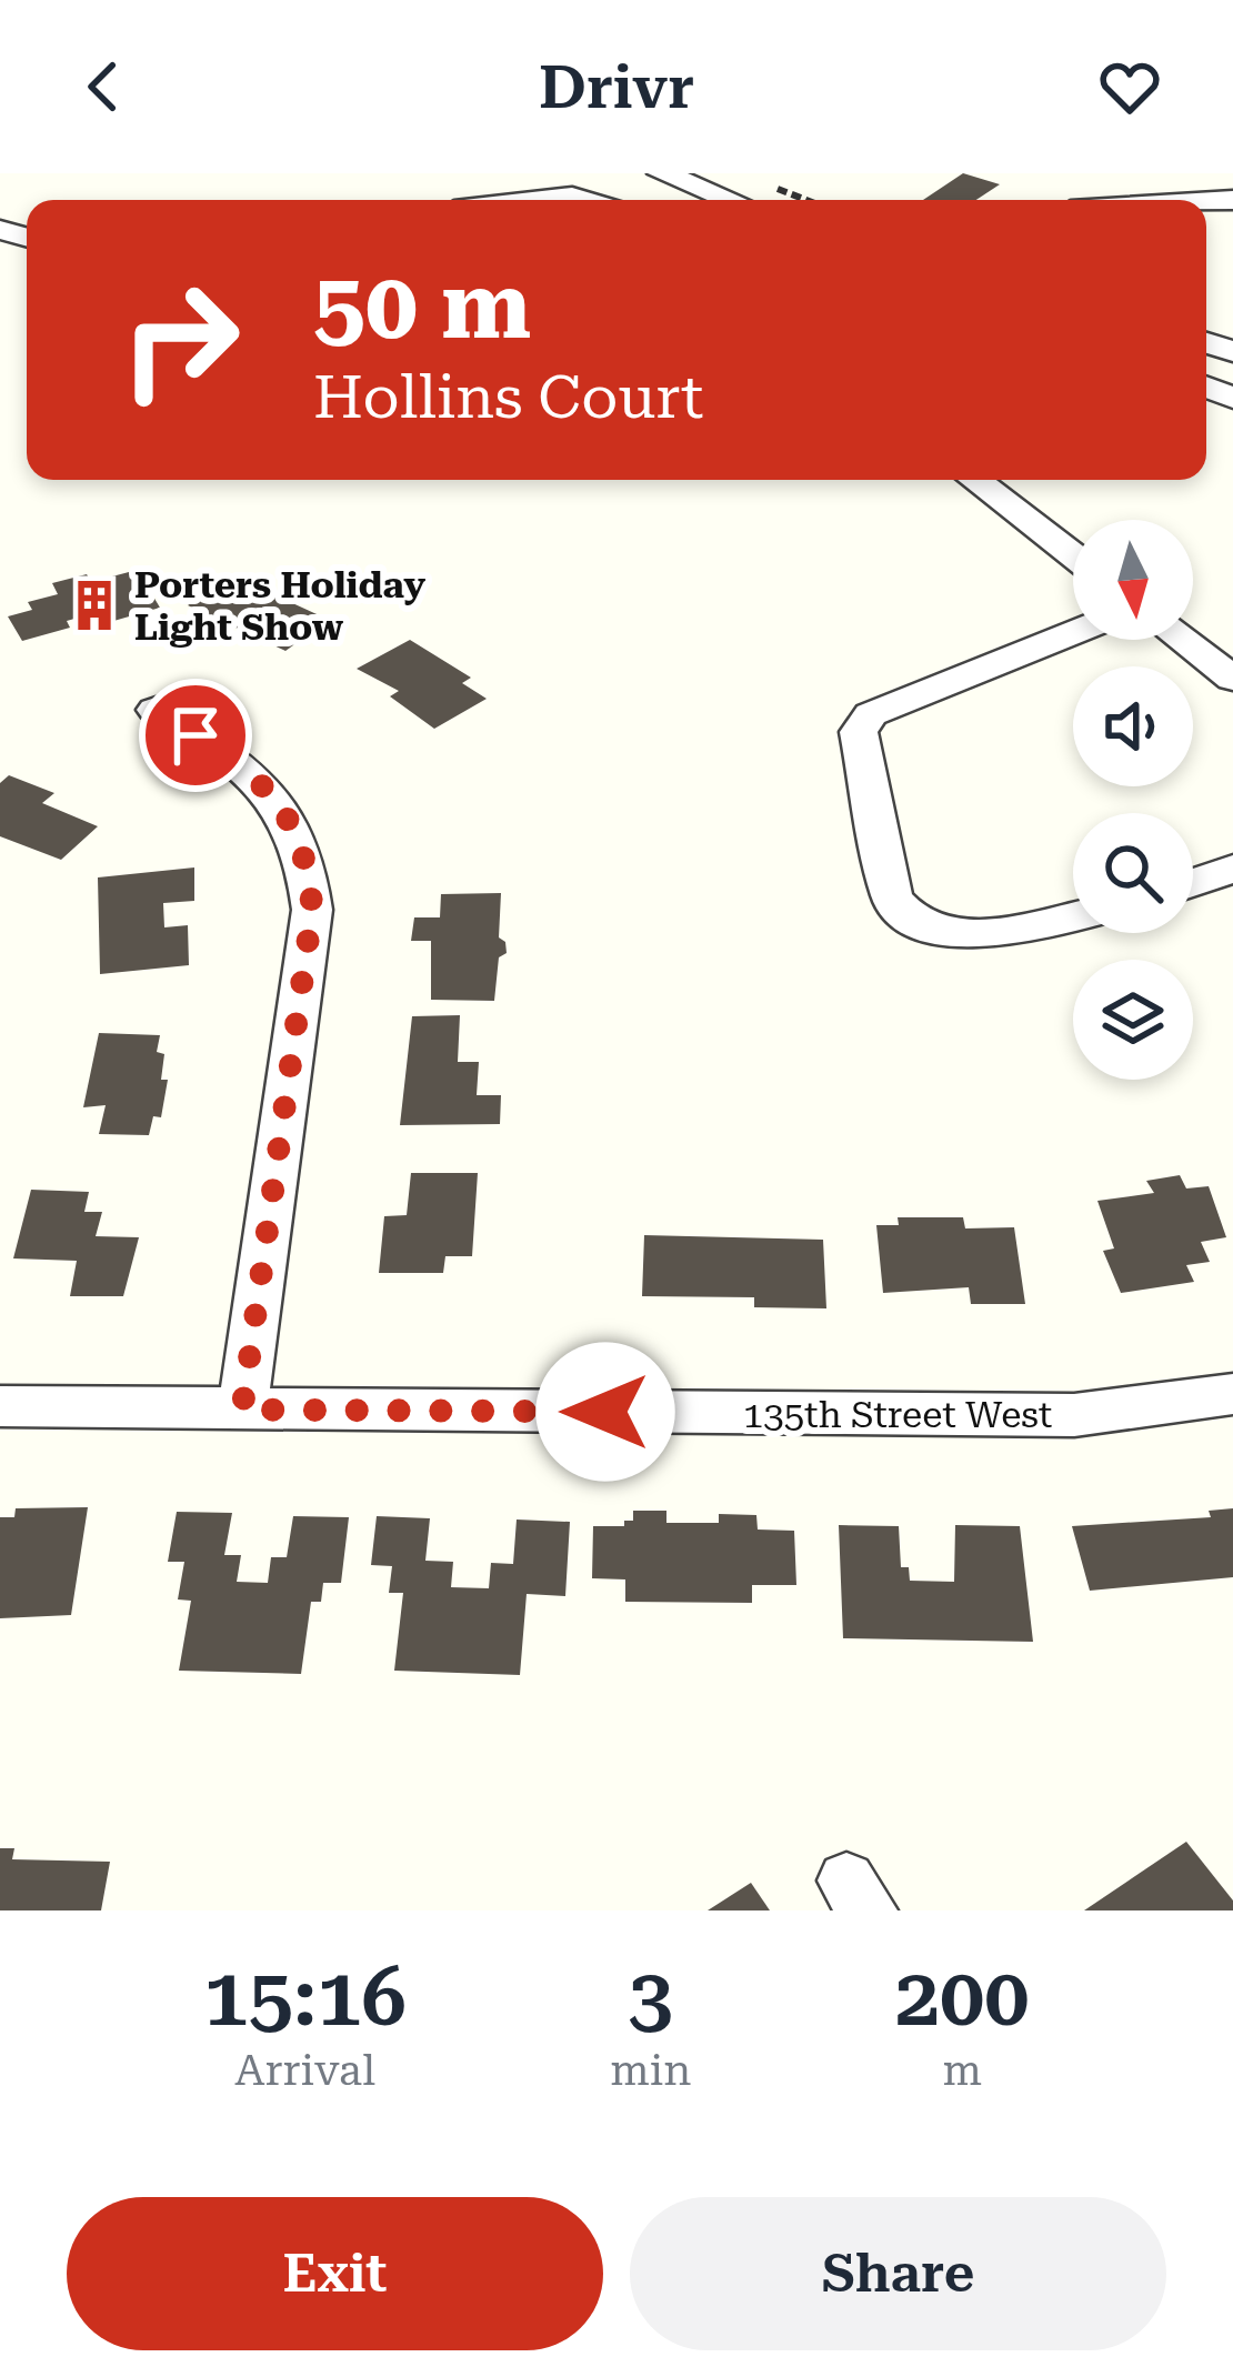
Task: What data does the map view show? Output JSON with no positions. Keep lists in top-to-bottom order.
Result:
{
  "streets": {
    "street": ["135th Street West"]
  },
  "places": {
    "building": ["Porters Holiday Light Show"]
  },
  "north": "bottom",
  "page": {
    "header": "Drivr",
    "turn": ["50 m", "Hollins Court"],
    "eta": [
      "15:16",
      "Arrival",
      "3",
      "min",
      "200",
      "m"
    ],
    "buttons": ["Exit", "Share"]
  }
}
